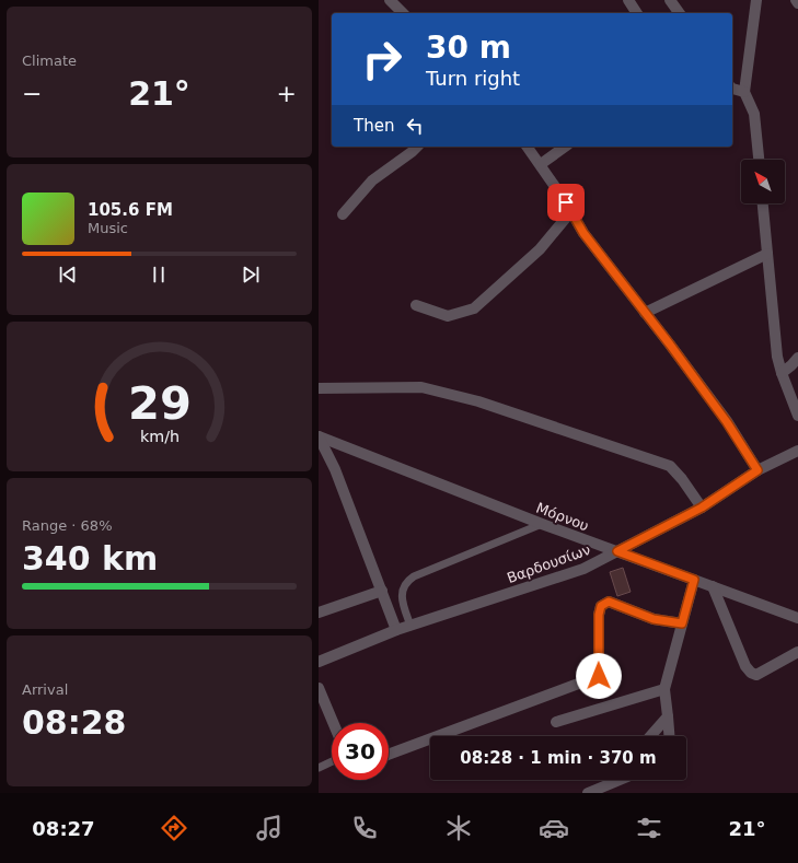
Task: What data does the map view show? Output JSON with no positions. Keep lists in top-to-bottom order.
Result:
{
  "streets": {
    "street": ["Μόρνου", "Βαρδουσίων"]
  },
  "crossings": [
    ["Μόρνου", "Βαρδουσίων"]
  ],
  "north": "top left",
  "page": {
    "tile": [
      "Climate",
      ["Range · 68%", "340 km"],
      ["Arrival", "08:28"]
    ],
    "turn": ["30 m", "Turn right"],
    "heat": ["−", "21°", "+"],
    "then": "Then",
    "song": ["105.6 FM", "Music"],
    "limit": "30",
    "trip": "08:28 · 1 min · 370 m",
    "tabs": ["08:27", "21°"],
    "gauge": ["29", "km/h"]
  }
}
